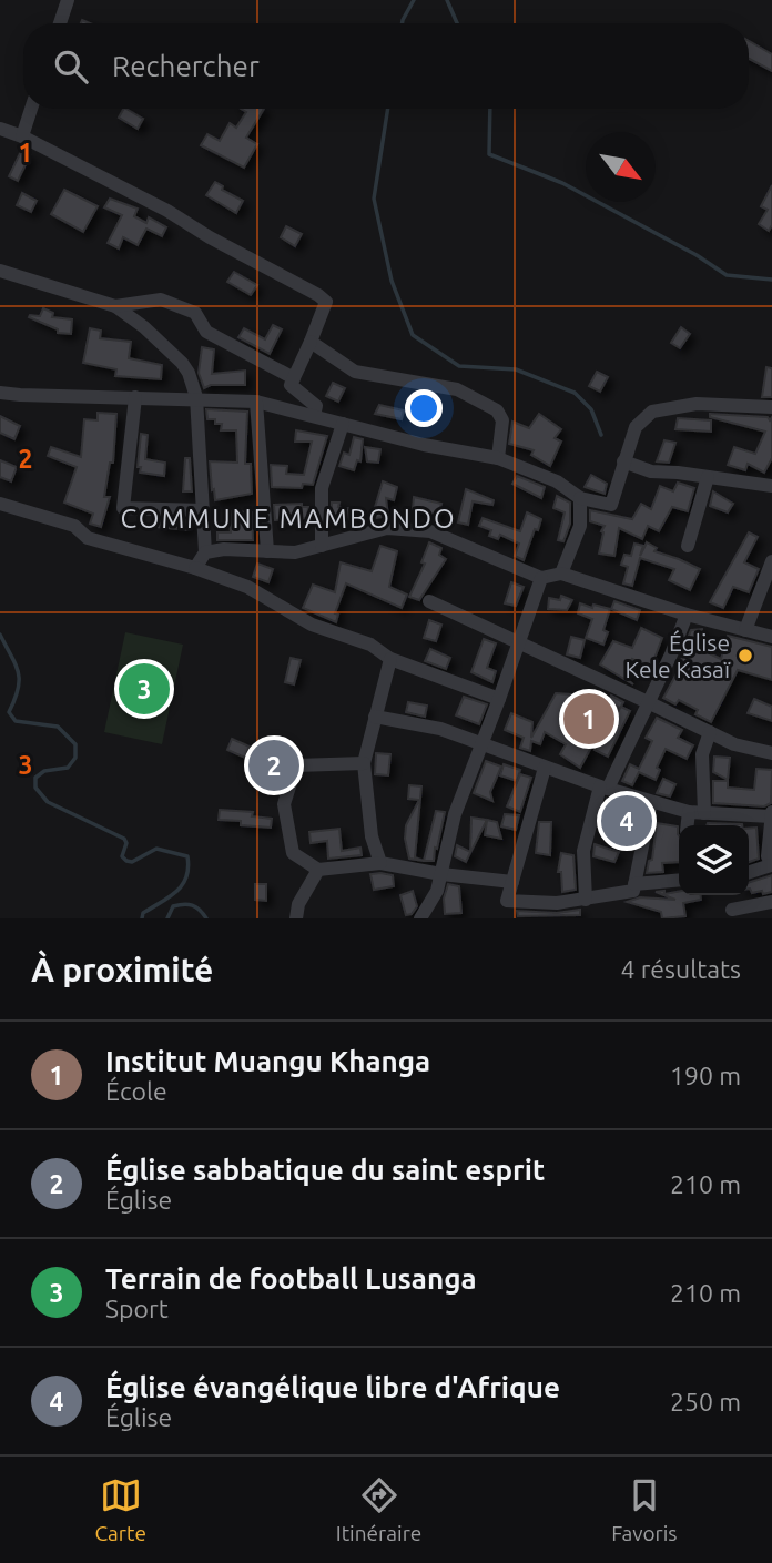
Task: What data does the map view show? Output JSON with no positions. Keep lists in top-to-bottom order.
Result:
{
  "districts": ["COMMUNE MAMBONDO"],
  "places": ["Église Kele Kasaï"],
  "north": "bottom right",
  "page": {
    "search": "Rechercher",
    "pins": [
      "3",
      "1",
      "2",
      "4"
    ],
    "heading": ["À proximité", "4 résultats"],
    "list": [
      {
        "mark": "1",
        "name": "Institut Muangu Khanga",
        "note": "École",
        "value": "190 m"
      },
      {
        "mark": "2",
        "name": "Église sabbatique du saint esprit",
        "note": "Église",
        "value": "210 m"
      },
      {
        "mark": "3",
        "name": "Terrain de football Lusanga",
        "note": "Sport",
        "value": "210 m"
      },
      {
        "mark": "4",
        "name": "Église évangélique libre d'Afrique",
        "note": "Église",
        "value": "250 m"
      }
    ],
    "nav": ["Carte", "Itinéraire", "Favoris"]
  },
  "grid": {
    "rows": ["1", "2", "3"]
  }
}
